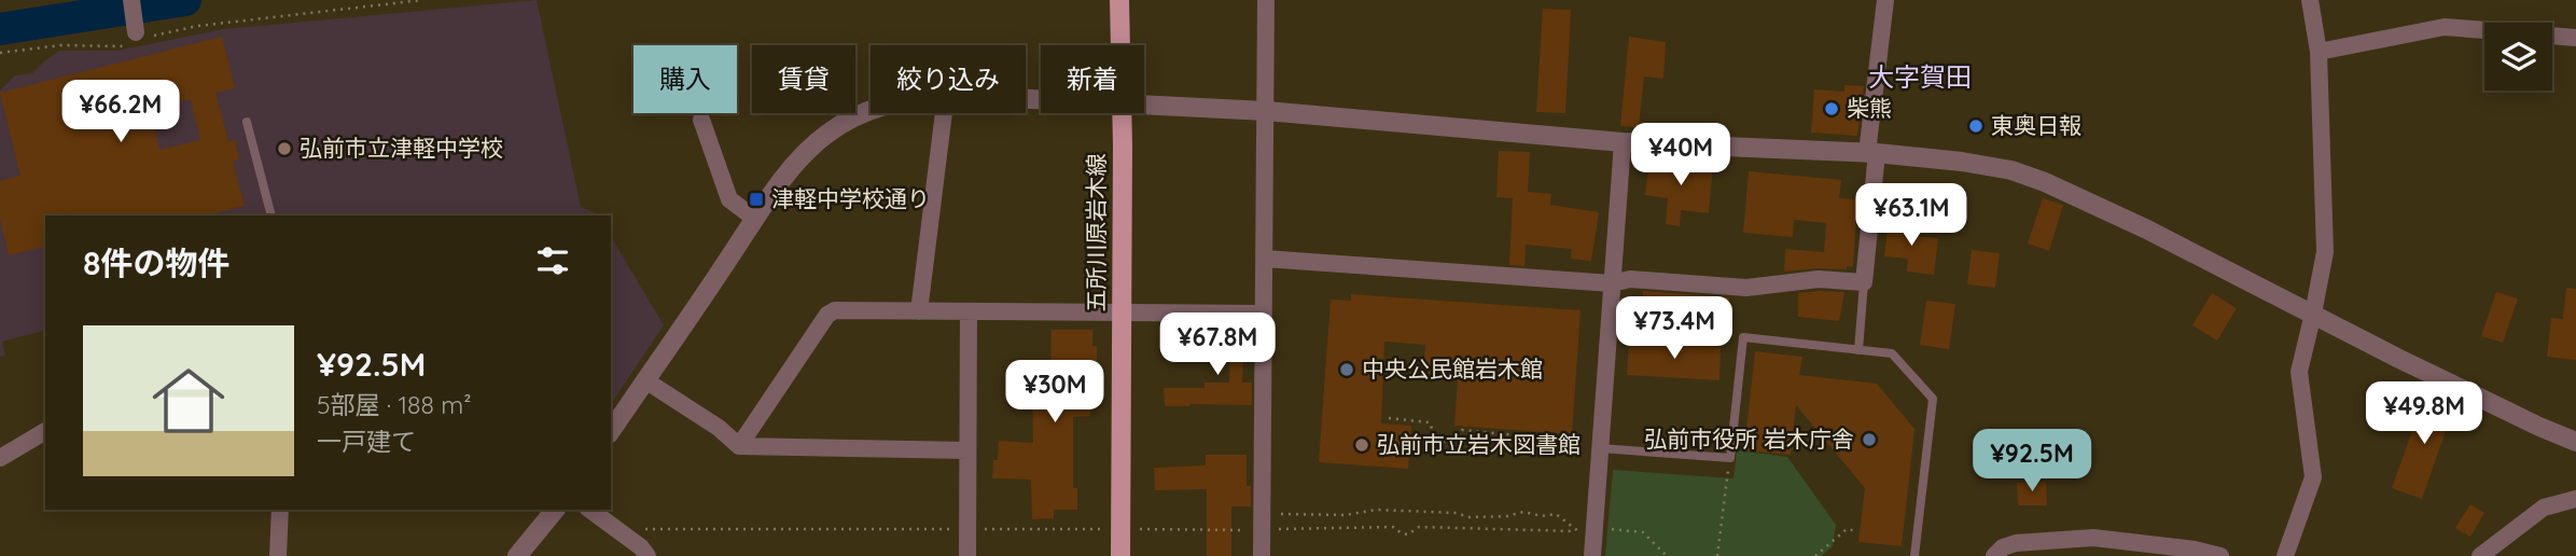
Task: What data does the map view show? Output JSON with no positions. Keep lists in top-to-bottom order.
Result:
{
  "streets": {
    "main road": ["五所川原岩木線"]
  },
  "districts": ["大字賀田"],
  "places": {
    "other": [
      "柴熊",
      "東奥日報",
      "弘前市立津軽中学校",
      "中央公民館岩木館",
      "弘前市役所 岩木庁舎",
      "弘前市立岩木図書館"
    ],
    "transit": ["津軽中学校通り"]
  },
  "page": {
    "chip": [
      "購入",
      "賃貸",
      "絞り込み",
      "新着"
    ],
    "price": [
      "¥66.2M",
      "¥40M",
      "¥63.1M",
      "¥73.4M",
      "¥67.8M",
      "¥30M",
      "¥49.8M",
      "¥92.5M"
    ],
    "heading": "8件の物件",
    "list": [
      {
        "name": "¥92.5M",
        "note": "5部屋 · 188 m² · 一戸建て"
      }
    ]
  }
}
